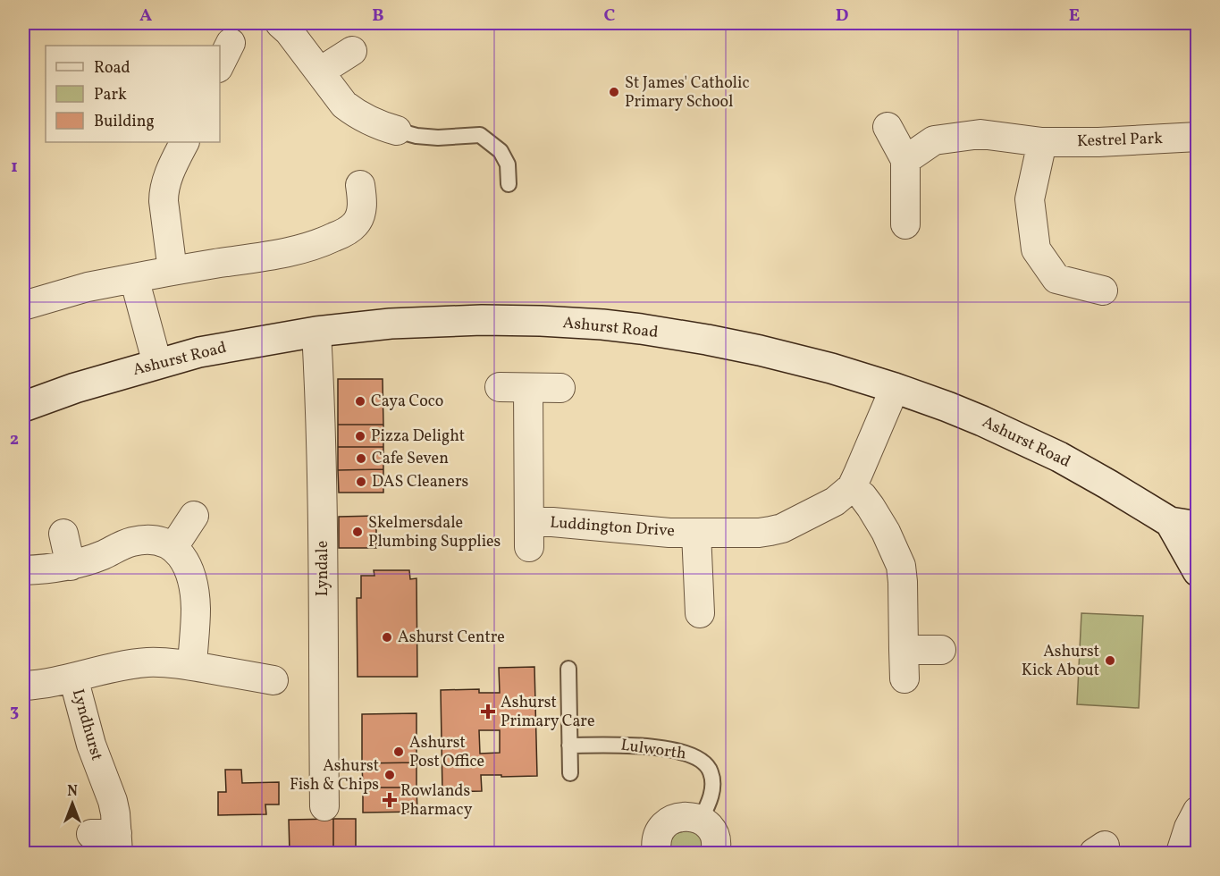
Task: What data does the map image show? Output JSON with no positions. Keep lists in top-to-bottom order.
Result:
{
  "streets": {
    "street": [
      "Kestrel Park",
      "Ashurst Road",
      "Luddington Drive",
      "Lyndale",
      "Lyndhurst"
    ],
    "lane": ["Lulworth"]
  },
  "crossings": [
    ["Ashurst Road", "Luddington Drive"],
    ["Ashurst Road", "Lyndale"]
  ],
  "places": {
    "other": [
      "St James' Catholic Primary School",
      "Caya Coco",
      "Pizza Delight",
      "Cafe Seven",
      "DAS Cleaners",
      "Skelmersdale Plumbing Supplies",
      "Ashurst Centre",
      "Ashurst Kick About",
      "Ashurst Post Office",
      "Ashurst Fish & Chips"
    ],
    "health": ["Ashurst Primary Care", "Rowlands Pharmacy"]
  },
  "legend": ["Road", "Park", "Building"],
  "north": "top",
  "grid": {
    "columns": [
      "A",
      "B",
      "C",
      "D",
      "E"
    ],
    "rows": ["1", "2", "3"]
  }
}
